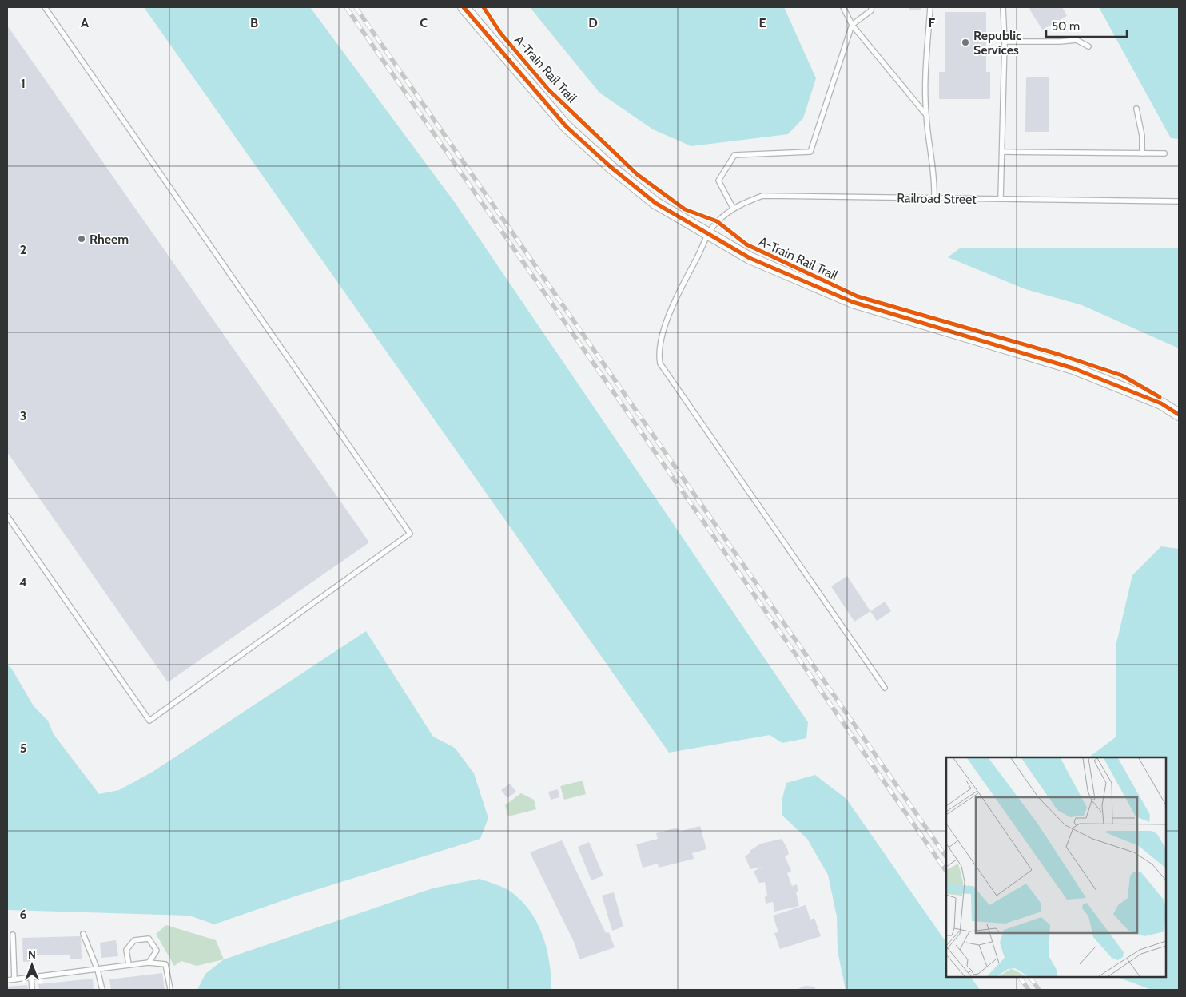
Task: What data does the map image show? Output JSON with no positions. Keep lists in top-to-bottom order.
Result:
{
  "streets": {
    "lane": ["Railroad Street"],
    "cycle path": ["A-Train Rail Trail"]
  },
  "places": ["Republic Services", "Rheem"],
  "scale_bar": "50 m",
  "north": "top",
  "grid": {
    "columns": [
      "A",
      "B",
      "C",
      "D",
      "E",
      "F"
    ],
    "rows": [
      "1",
      "2",
      "3",
      "4",
      "5",
      "6"
    ]
  }
}
